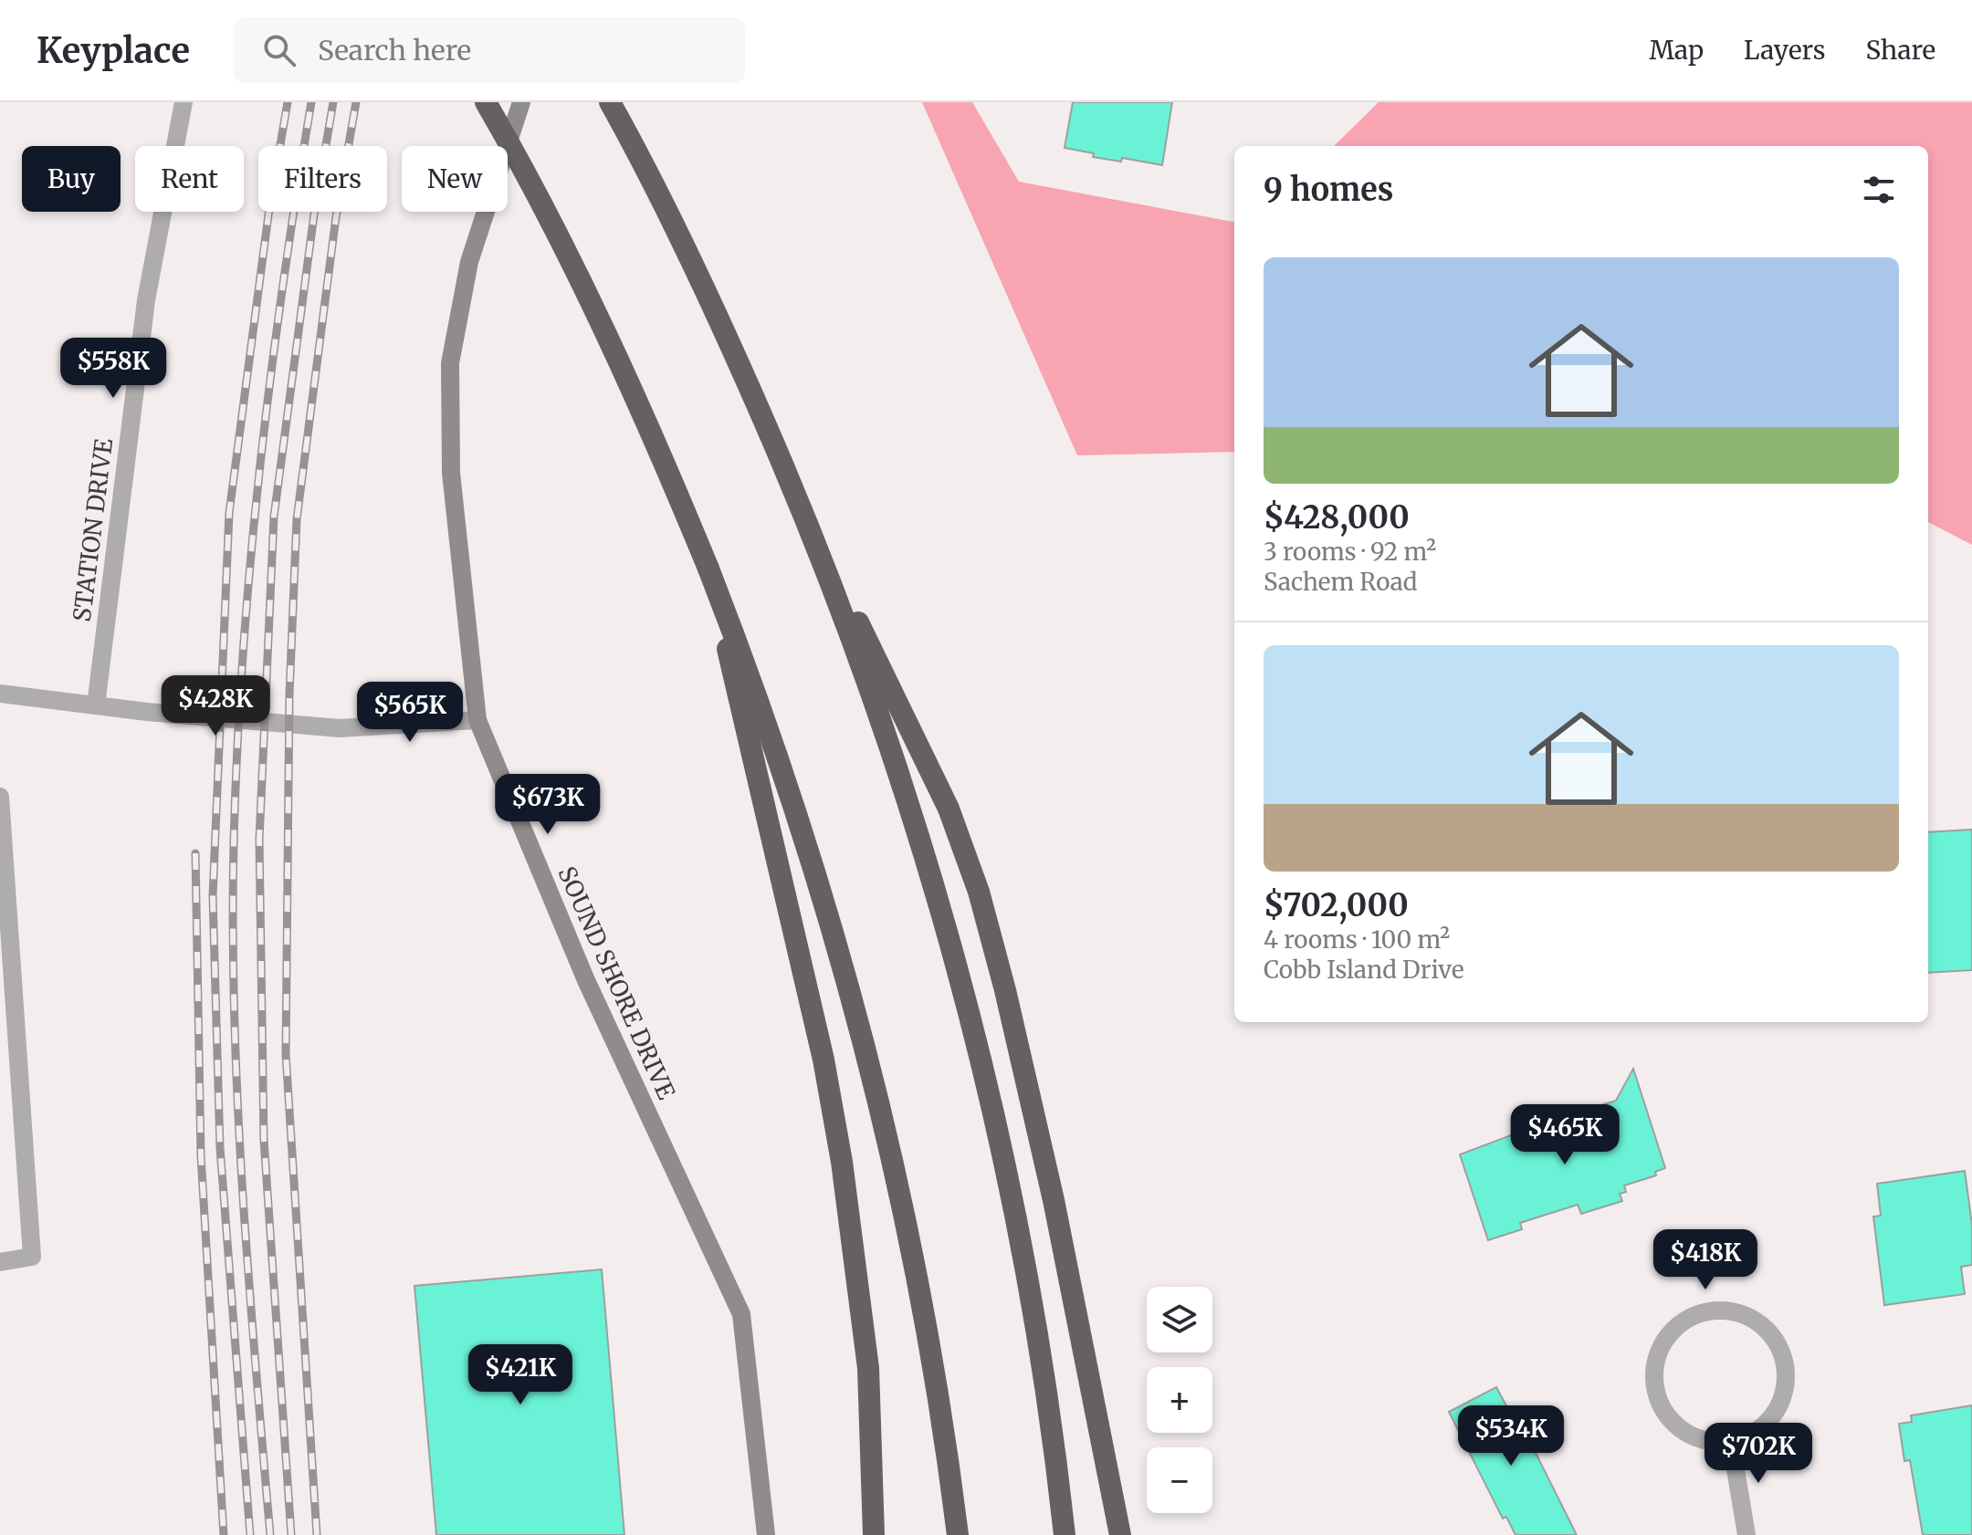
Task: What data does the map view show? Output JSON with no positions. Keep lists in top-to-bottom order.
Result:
{
  "streets": {
    "main road": ["SOUND SHORE DRIVE"],
    "street": ["STATION DRIVE"]
  },
  "page": {
    "header": "Keyplace",
    "search": "Search here",
    "nav": ["Map", "Layers", "Share"],
    "chip": [
      "Buy",
      "Rent",
      "Filters",
      "New"
    ],
    "heading": "9 homes",
    "list": [
      {
        "name": "$428,000",
        "note": "3 rooms · 92 m² · Sachem Road"
      },
      {
        "name": "$702,000",
        "note": "4 rooms · 100 m² · Cobb Island Drive"
      }
    ],
    "price": [
      "$558K",
      "$428K",
      "$565K",
      "$673K",
      "$465K",
      "$418K",
      "$421K",
      "$534K",
      "$702K"
    ],
    "map_buttons": ["+", "−"]
  }
}
